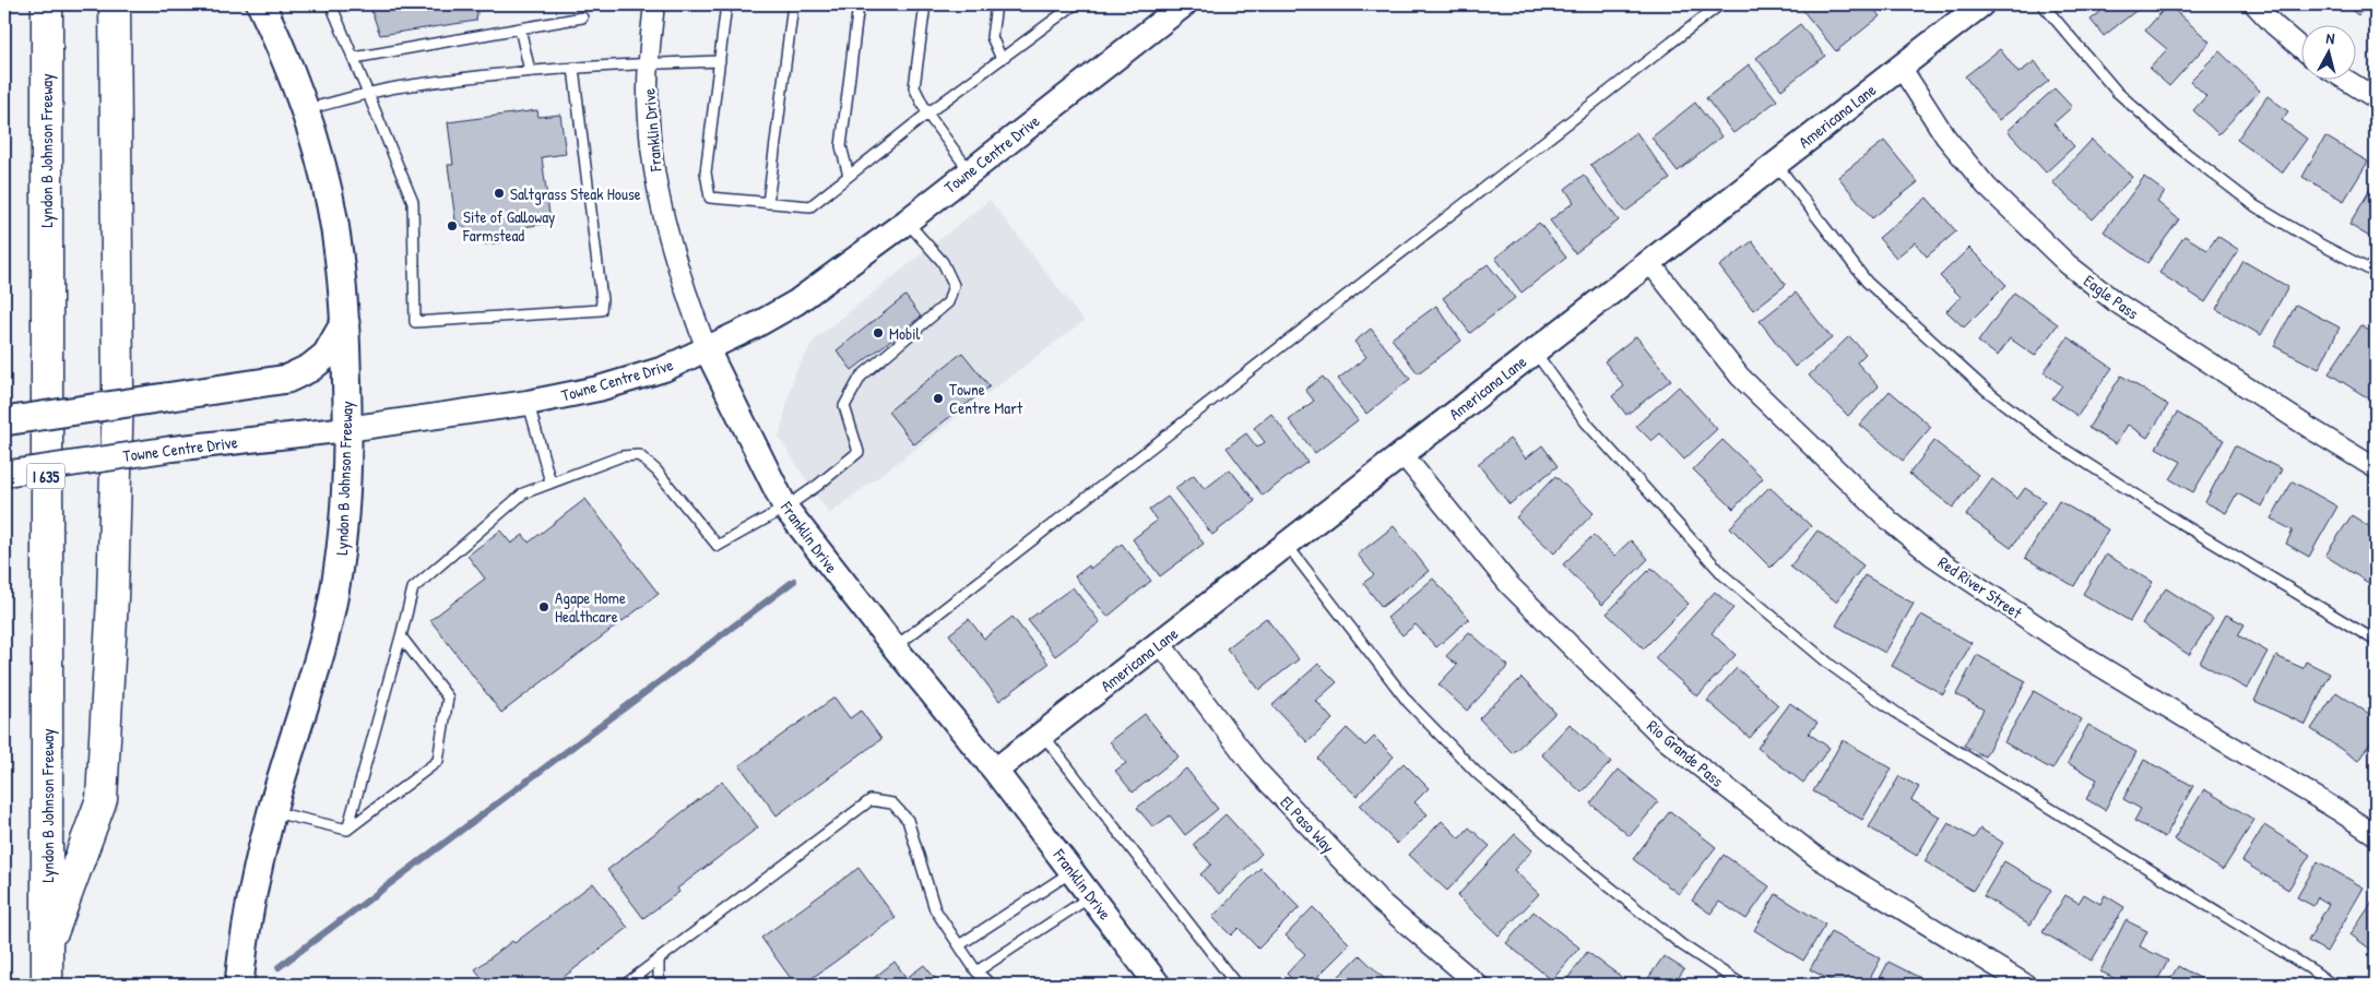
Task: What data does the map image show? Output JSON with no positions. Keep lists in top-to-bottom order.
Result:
{
  "streets": {
    "highway": ["Lyndon B Johnson Freeway", "I 635"],
    "street": [
      "Americana Lane",
      "Franklin Drive",
      "Towne Centre Drive",
      "Eagle Pass",
      "Red River Street",
      "Rio Grande Pass",
      "El Paso Way"
    ]
  },
  "crossings": [
    ["Americana Lane", "Franklin Drive"],
    ["Americana Lane", "Eagle Pass"],
    ["Americana Lane", "Red River Street"],
    ["Americana Lane", "Rio Grande Pass"],
    ["Americana Lane", "El Paso Way"],
    ["Franklin Drive", "Towne Centre Drive"],
    ["Lyndon B Johnson Freeway", "Towne Centre Drive"]
  ],
  "places": [
    "Saltgrass Steak House",
    "Site of Galloway Farmstead",
    "Mobil",
    "Towne Centre Mart",
    "Agape Home Healthcare"
  ],
  "north": "top"
}
